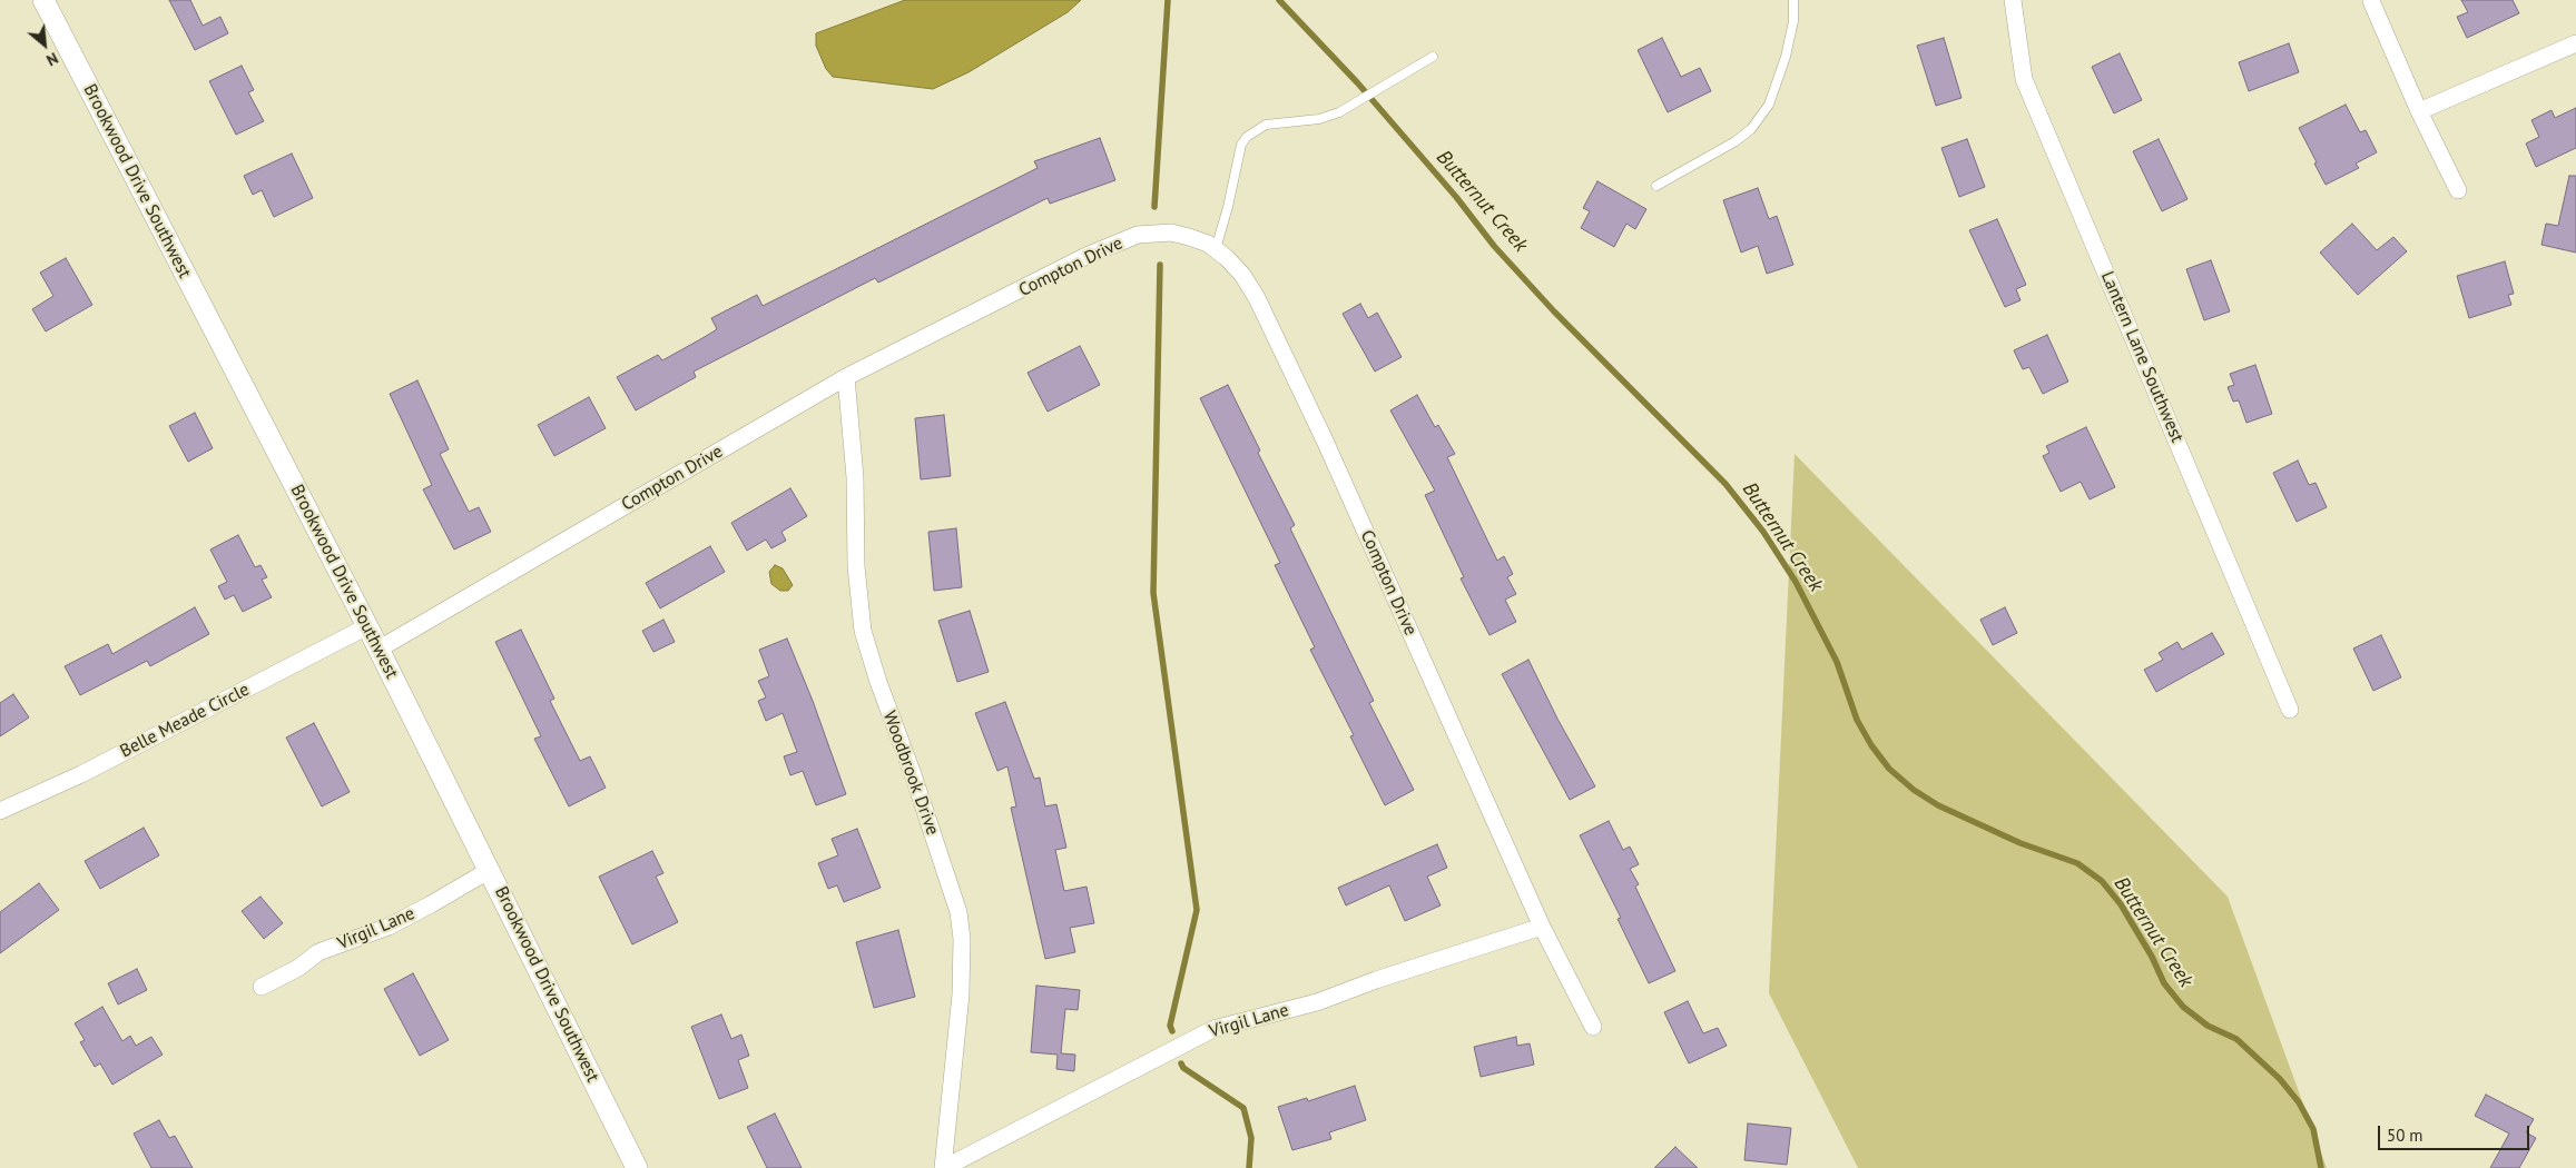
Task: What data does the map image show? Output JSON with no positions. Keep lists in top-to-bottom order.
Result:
{
  "streets": {
    "street": [
      "Brookwood Drive Southwest",
      "Compton Drive",
      "Lantern Lane Southwest",
      "Belle Meade Circle",
      "Woodbrook Drive",
      "Virgil Lane"
    ]
  },
  "crossings": [
    ["Brookwood Drive Southwest", "Compton Drive"],
    ["Brookwood Drive Southwest", "Belle Meade Circle"],
    ["Brookwood Drive Southwest", "Virgil Lane"],
    ["Compton Drive", "Woodbrook Drive"],
    ["Compton Drive", "Virgil Lane"],
    ["Woodbrook Drive", "Virgil Lane"]
  ],
  "water": ["Butternut Creek"],
  "scale_bar": "50 m",
  "north": "bottom right"
}
